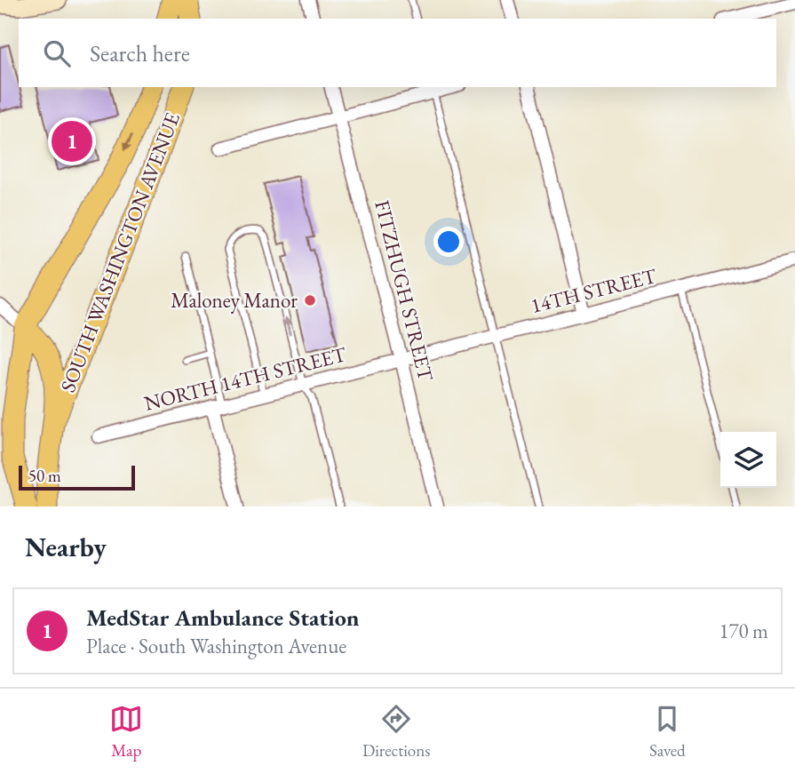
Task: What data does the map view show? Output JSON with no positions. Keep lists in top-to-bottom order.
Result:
{
  "streets": {
    "main road": ["SOUTH WASHINGTON AVENUE"],
    "street": ["FITZHUGH STREET", "14TH STREET", "NORTH 14TH STREET"]
  },
  "crossings": [
    ["FITZHUGH STREET", "14TH STREET"],
    ["FITZHUGH STREET", "NORTH 14TH STREET"],
    ["14TH STREET", "NORTH 14TH STREET"]
  ],
  "places": ["Maloney Manor"],
  "scale_bar": "50 m",
  "page": {
    "search": "Search here",
    "pins": "1",
    "scale": "50 m",
    "heading": "Nearby",
    "list": [
      {
        "mark": "1",
        "name": "MedStar Ambulance Station",
        "note": "Place · South Washington Avenue",
        "value": "170 m"
      }
    ],
    "nav": ["Map", "Directions", "Saved"]
  }
}
